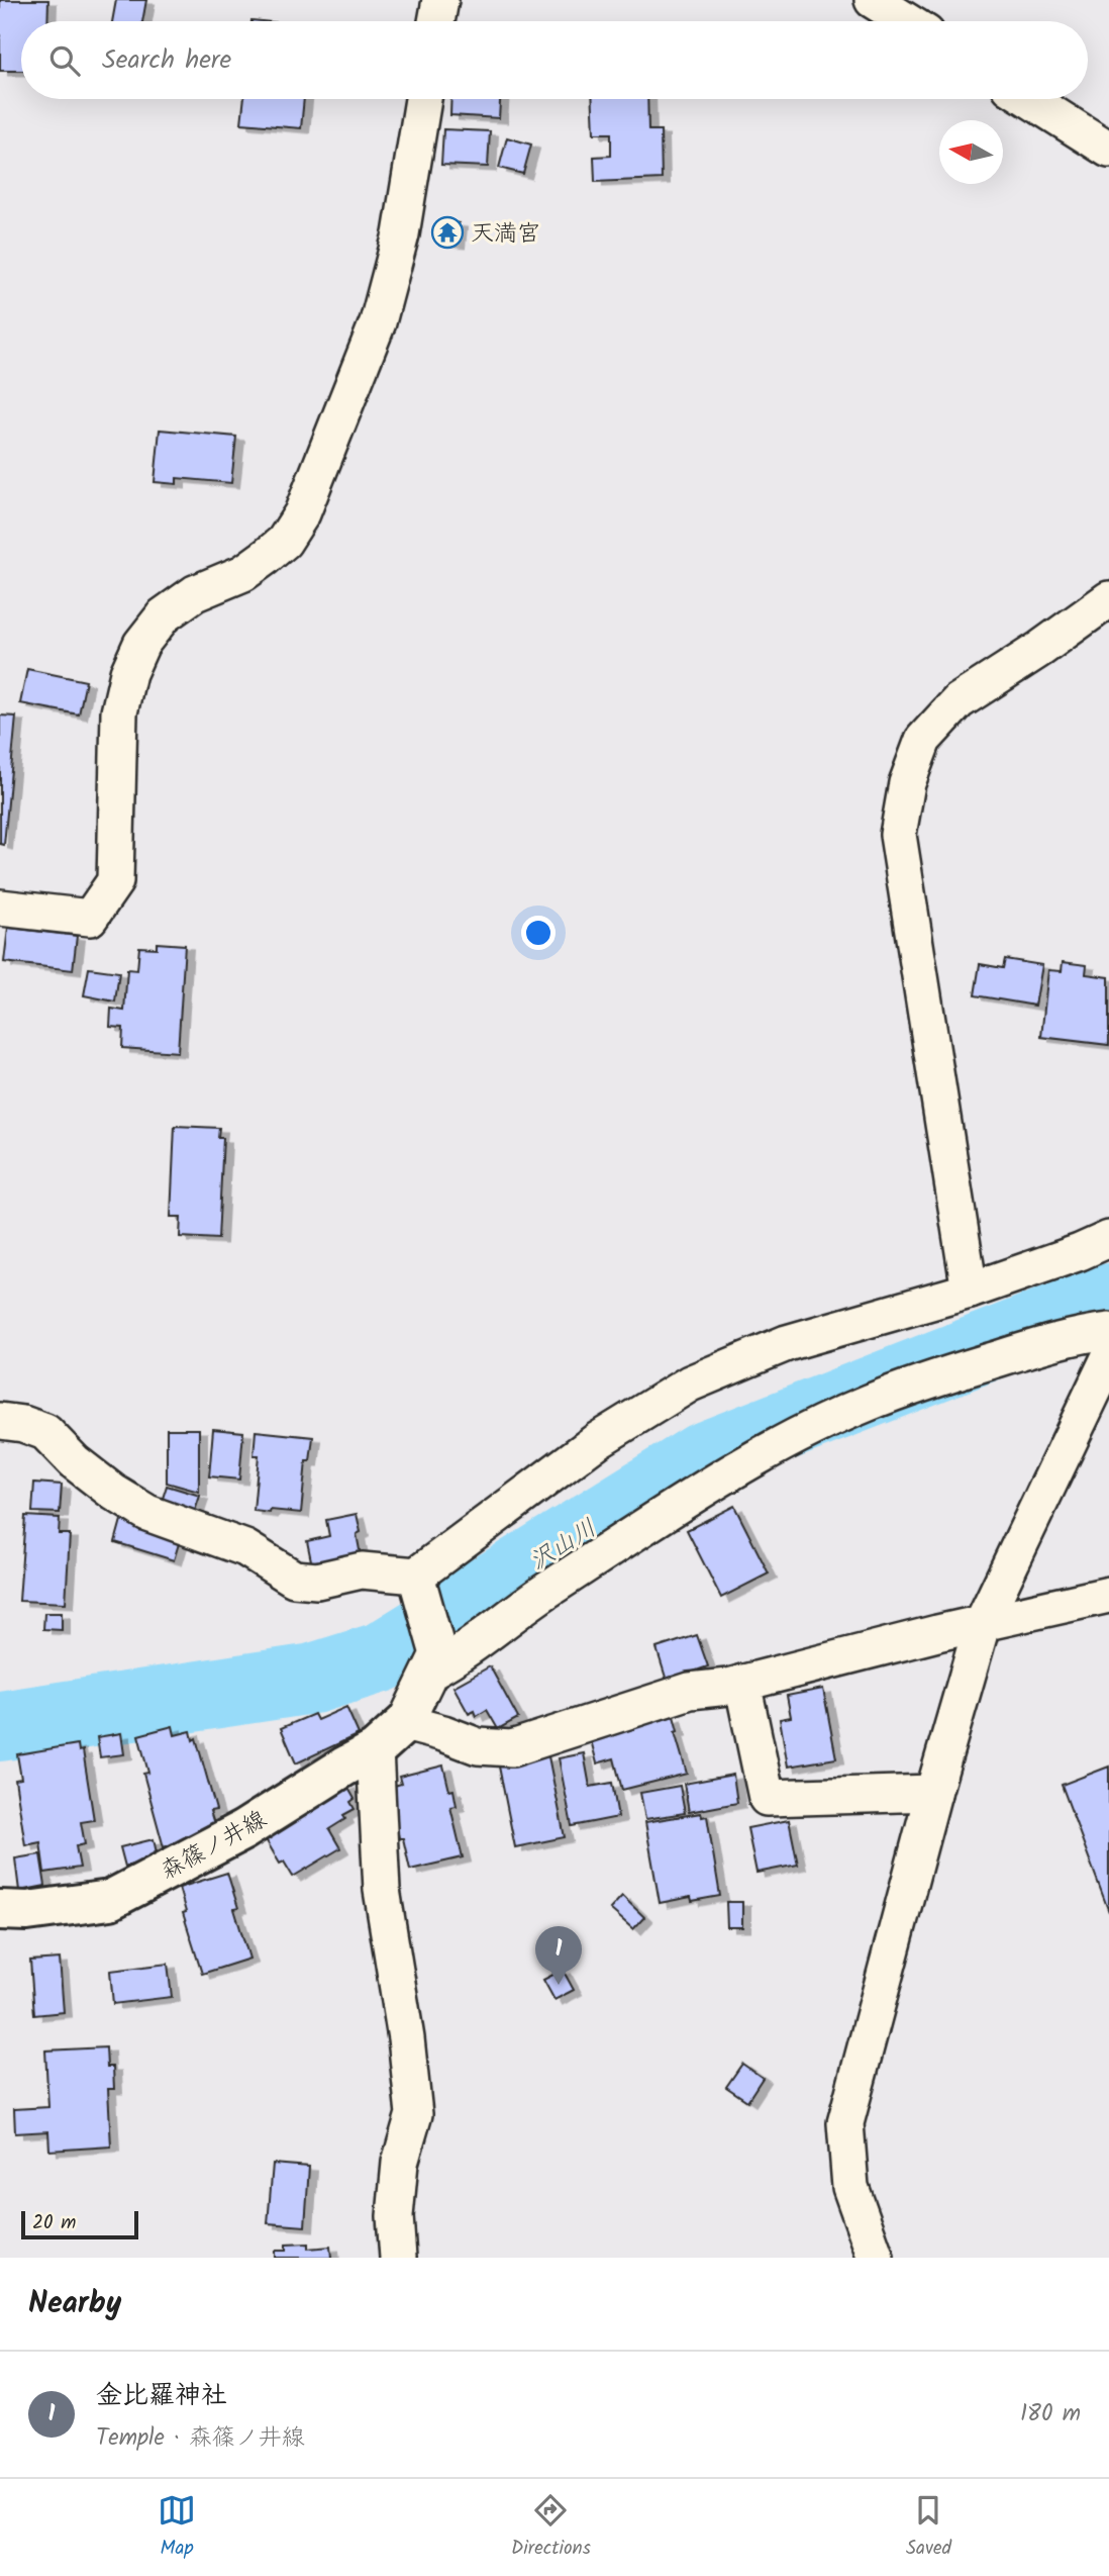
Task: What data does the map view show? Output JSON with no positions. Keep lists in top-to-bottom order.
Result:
{
  "streets": {
    "main road": ["森篠ノ井線"]
  },
  "water": ["沢山川"],
  "places": {
    "temple": ["天満宮"]
  },
  "scale_bar": "20 m",
  "north": "left",
  "page": {
    "search": "Search here",
    "pins": "1",
    "scale": "20 m",
    "heading": "Nearby",
    "list": [
      {
        "mark": "1",
        "name": "金比羅神社",
        "note": "Temple · 森篠ノ井線",
        "value": "180 m"
      }
    ],
    "nav": ["Map", "Directions", "Saved"]
  }
}
